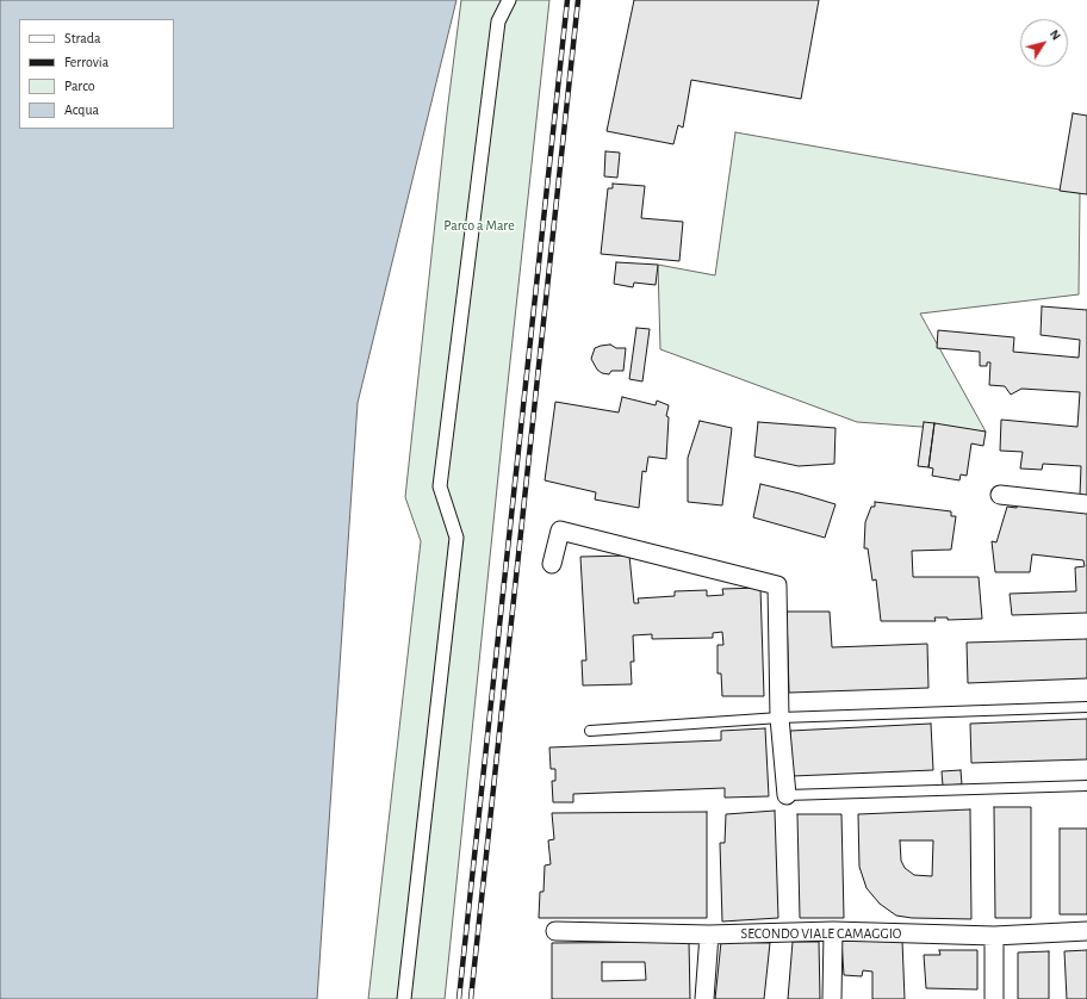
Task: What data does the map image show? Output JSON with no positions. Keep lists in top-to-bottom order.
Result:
{
  "streets": {
    "street": ["SECONDO VIALE CAMAGGIO"]
  },
  "parks": ["Parco a Mare"],
  "legend": [
    "Strada",
    "Ferrovia",
    "Parco",
    "Acqua"
  ],
  "north": "top right"
}
